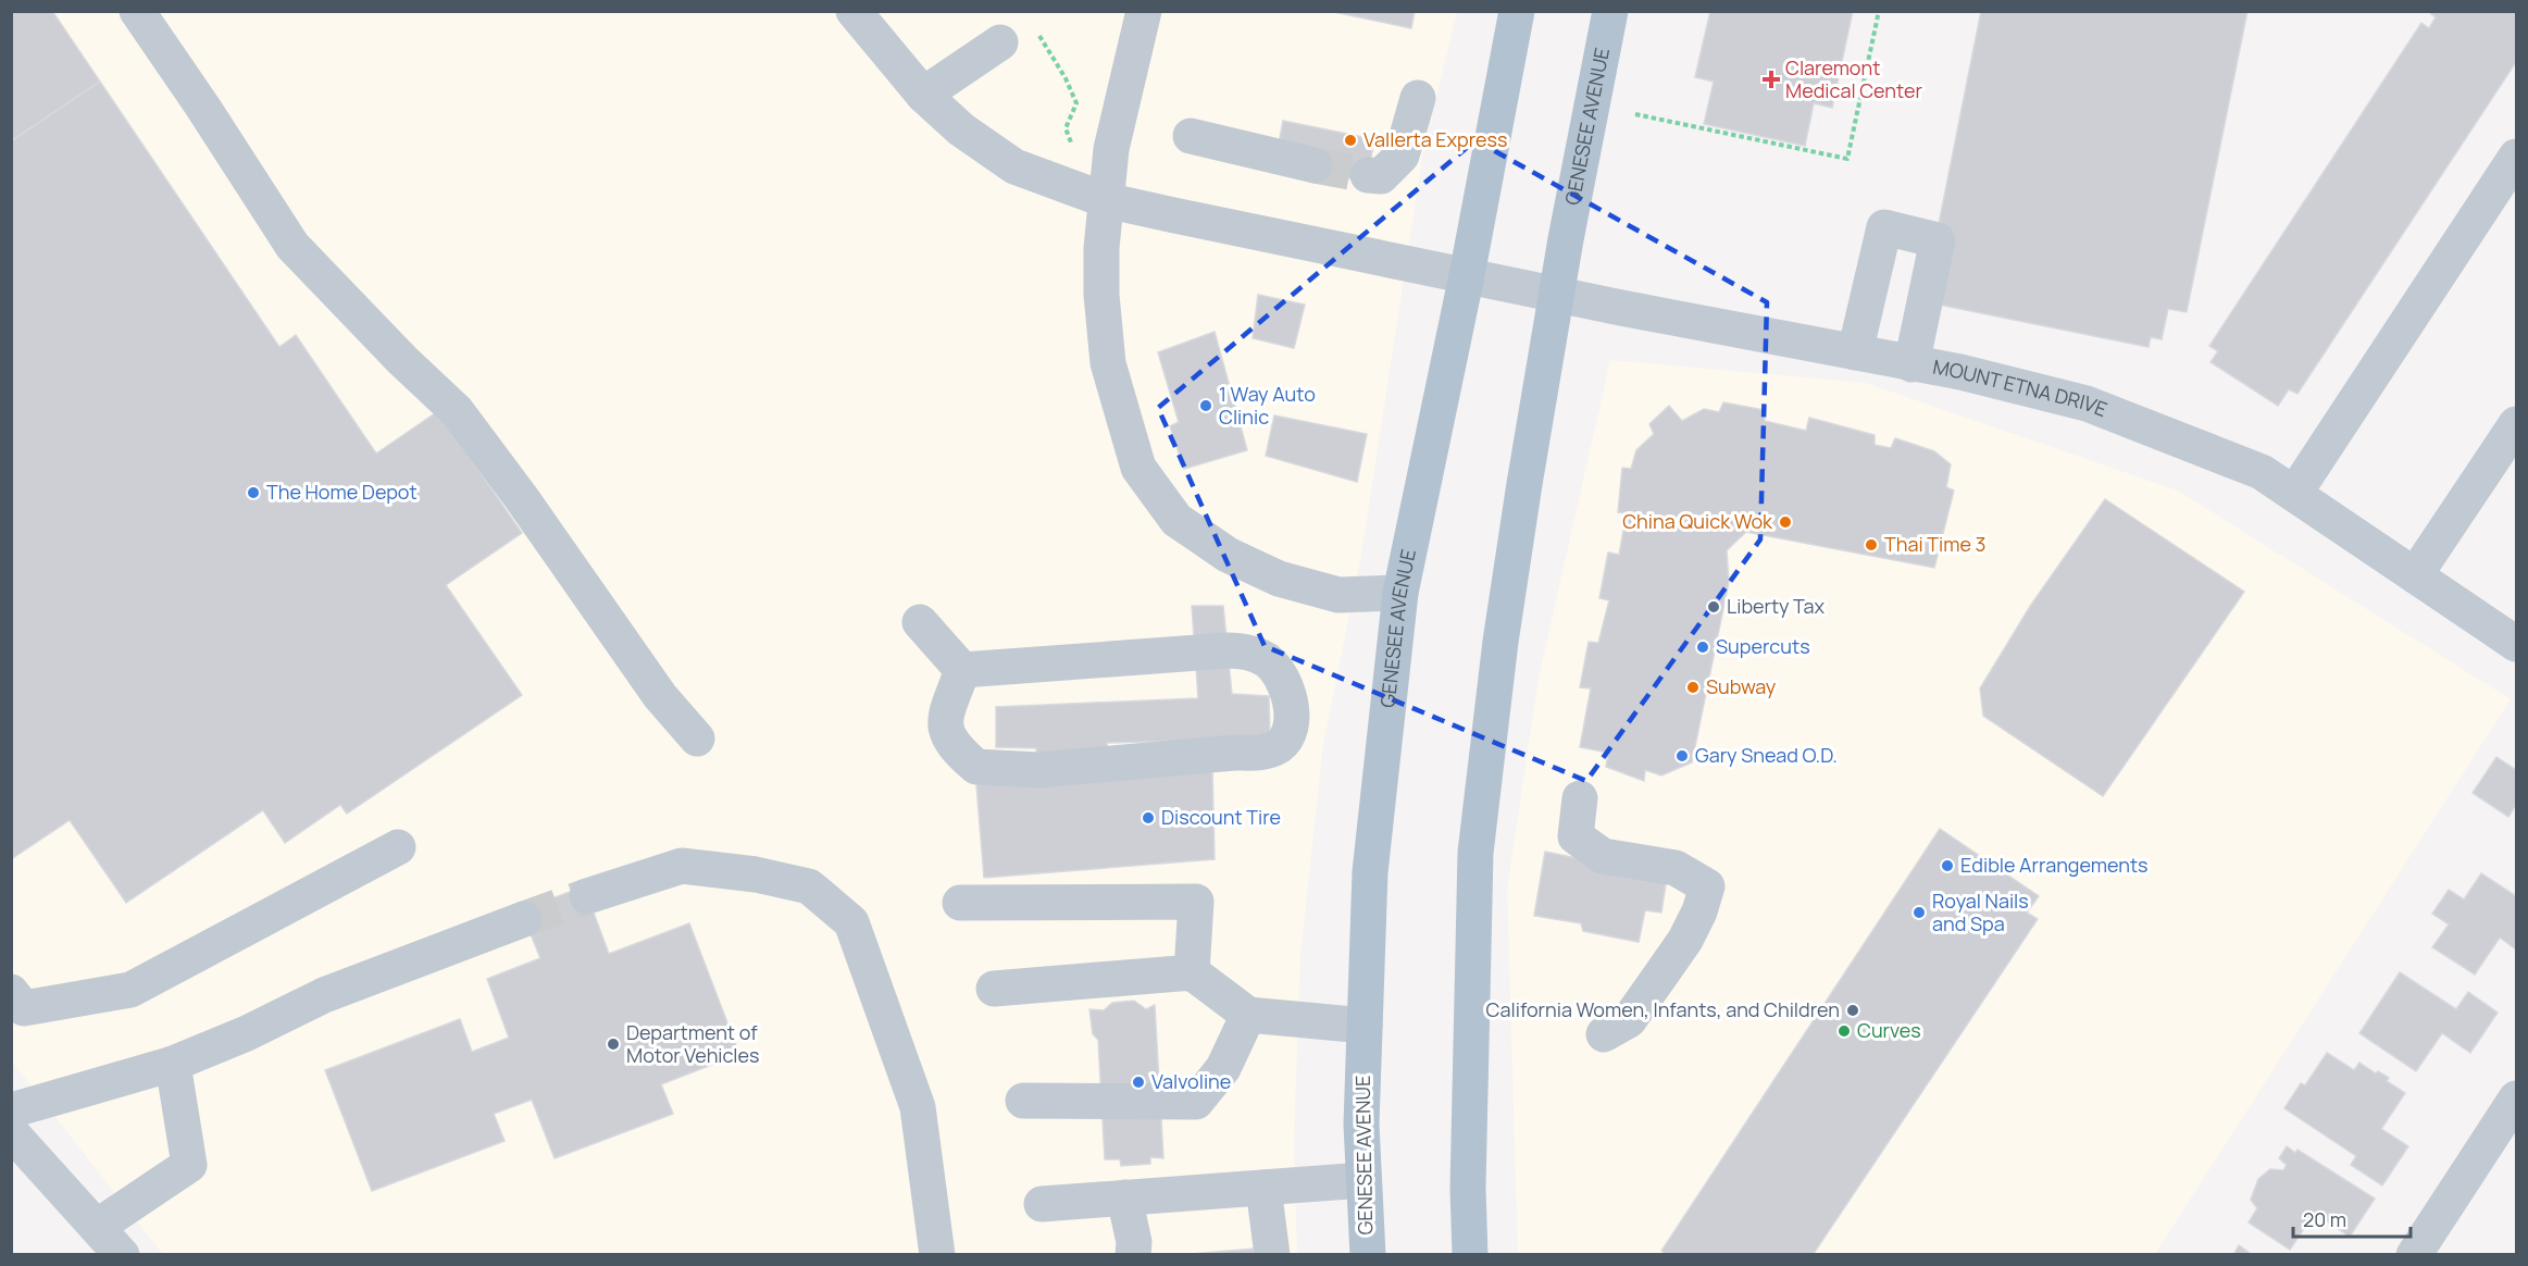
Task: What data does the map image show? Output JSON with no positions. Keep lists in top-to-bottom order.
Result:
{
  "streets": {
    "main road": ["GENESEE AVENUE"],
    "street": ["MOUNT ETNA DRIVE"]
  },
  "crossings": [
    ["GENESEE AVENUE", "MOUNT ETNA DRIVE"]
  ],
  "places": {
    "health": ["Claremont Medical Center"],
    "other": [
      "Vallerta Express",
      "1 Way Auto Clinic",
      "The Home Depot",
      "China Quick Wok",
      "Thai Time 3",
      "Liberty Tax",
      "Supercuts",
      "Subway",
      "Gary Snead O.D.",
      "Discount Tire",
      "Edible Arrangements",
      "Royal Nails and Spa",
      "California Women, Infants, and Children",
      "Curves",
      "Department of Motor Vehicles",
      "Valvoline"
    ]
  },
  "scale_bar": "20 m"
}
